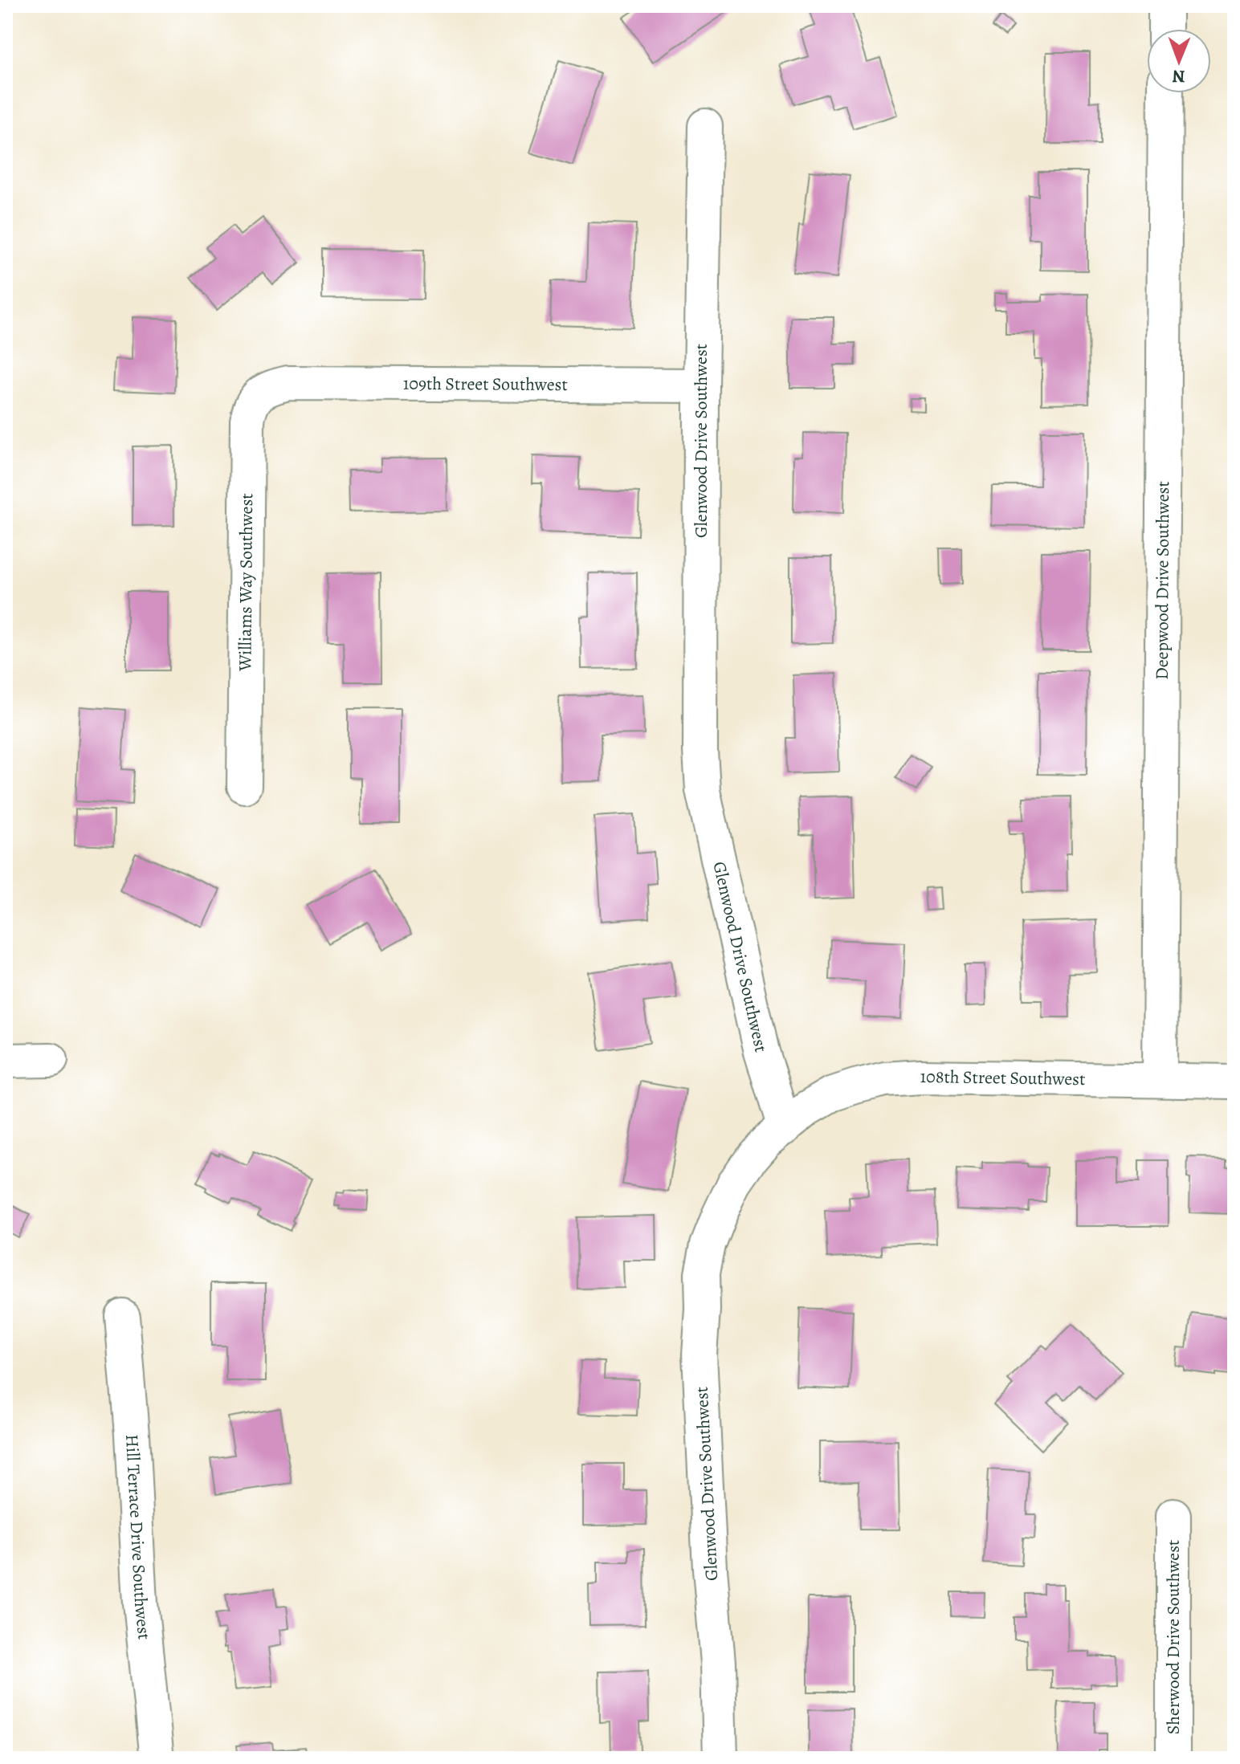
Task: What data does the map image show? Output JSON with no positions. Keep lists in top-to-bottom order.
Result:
{
  "streets": {
    "street": [
      "109th Street Southwest",
      "Glenwood Drive Southwest",
      "Deepwood Drive Southwest",
      "Williams Way Southwest",
      "108th Street Southwest",
      "Hill Terrace Drive Southwest",
      "Sherwood Drive Southwest"
    ]
  },
  "crossings": [
    ["109th Street Southwest", "Glenwood Drive Southwest"],
    ["109th Street Southwest", "Williams Way Southwest"],
    ["Glenwood Drive Southwest", "108th Street Southwest"],
    ["Deepwood Drive Southwest", "108th Street Southwest"]
  ],
  "north": "bottom"
}
